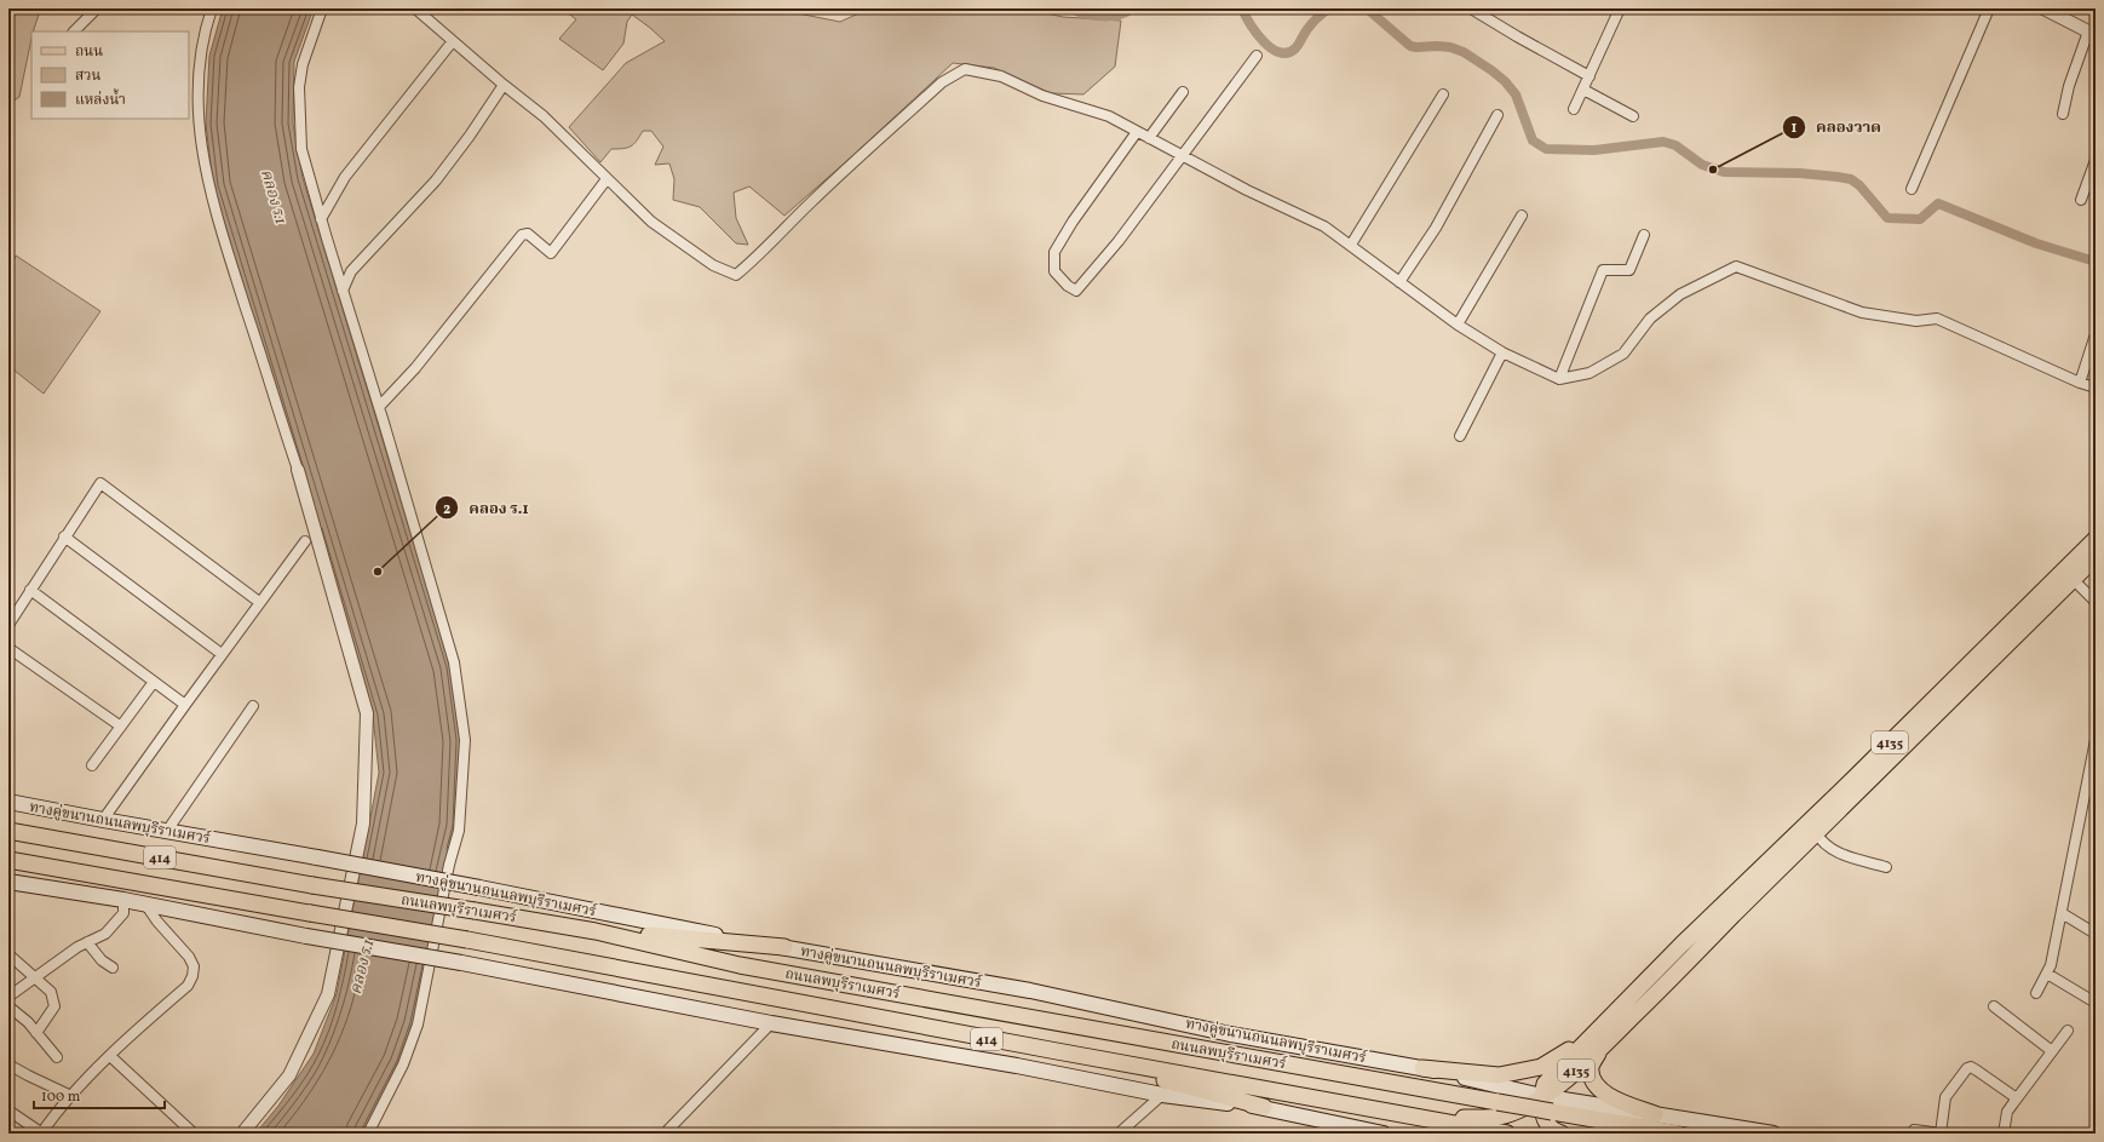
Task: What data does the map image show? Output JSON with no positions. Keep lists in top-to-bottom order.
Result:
{
  "streets": {
    "main road": [
      "4135",
      "ทางคู่ขนานถนนลพบุรีราเมศวร์",
      "414",
      "ถนนลพบุรีราเมศวร์"
    ]
  },
  "crossings": [
    ["4135", "ทางคู่ขนานถนนลพบุรีราเมศวร์"],
    ["4135", "ถนนลพบุรีราเมศวร์"]
  ],
  "water": ["คลอง ร.1"],
  "places": ["คลองวาด", "คลอง ร.1"],
  "legend": ["ถนน", "สวน", "แหล่งน้ำ"],
  "scale_bar": "100 m"
}
